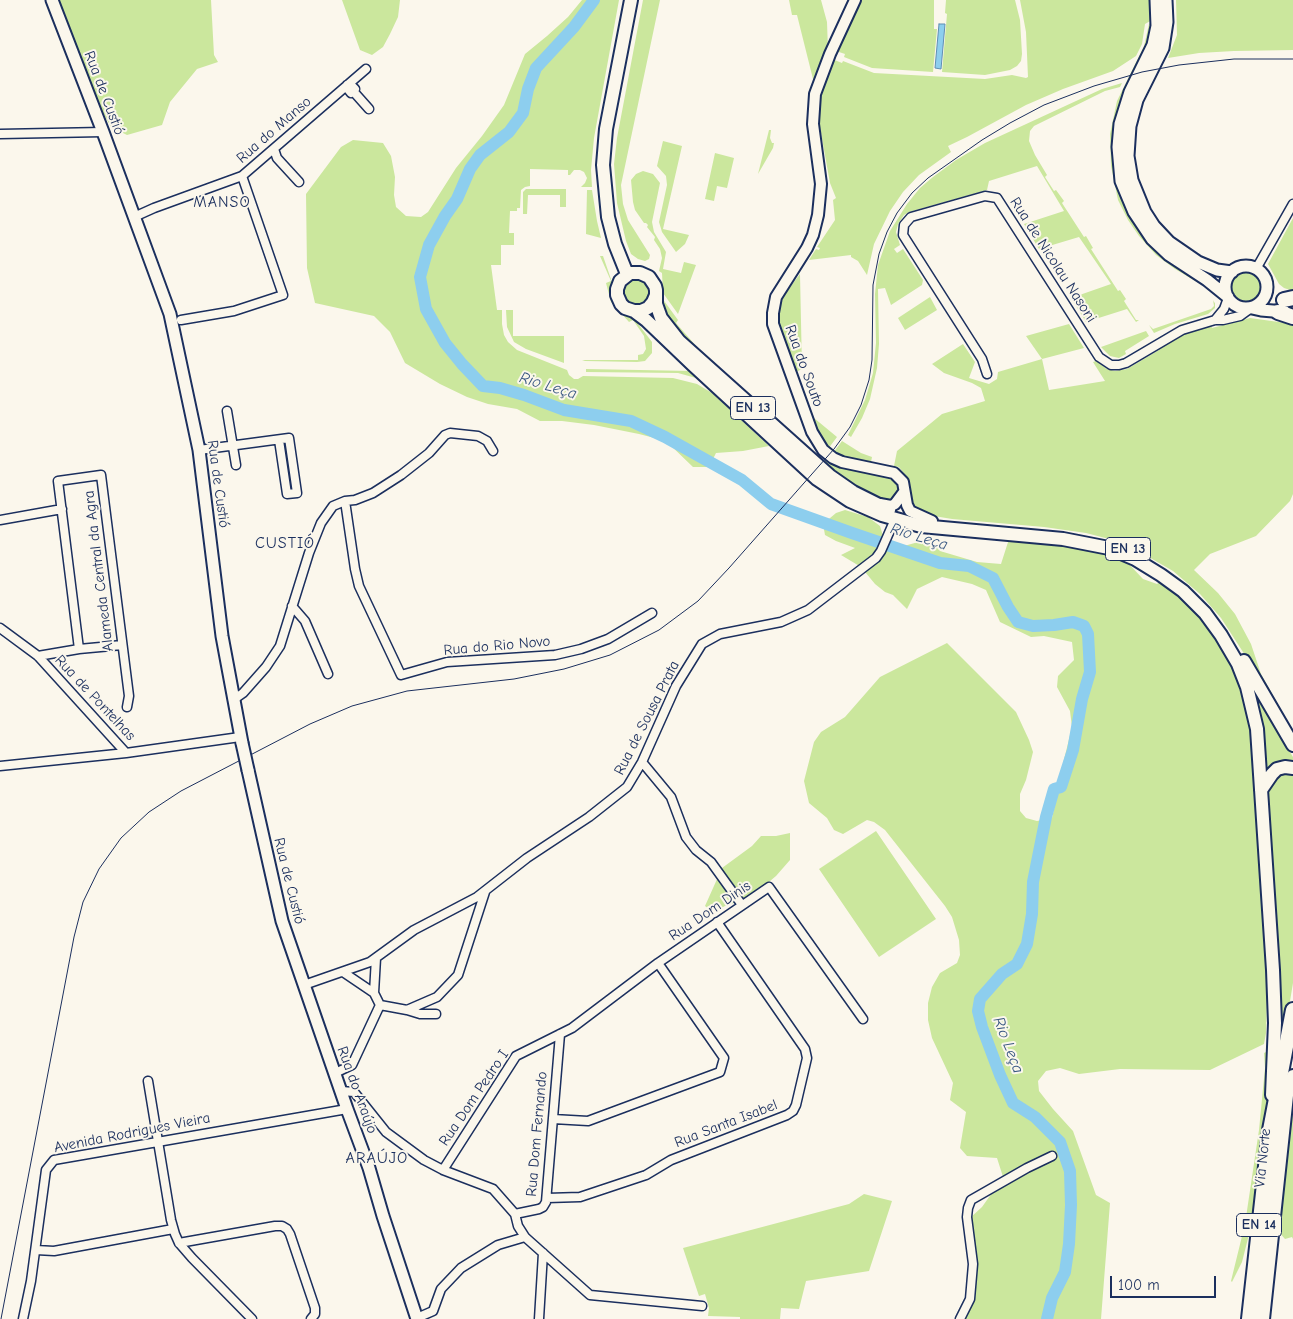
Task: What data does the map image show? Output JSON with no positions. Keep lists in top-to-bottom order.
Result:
{
  "streets": {
    "highway": ["Via Norte", "EN 14"],
    "main road": ["Rua de Custió", "EN 13", "Rua do Araújo"],
    "street": [
      "Rua do Manso",
      "Rua de Nicolau Nasoni",
      "Rua do Souto",
      "Alameda Central da Agra",
      "Rua do Rio Novo",
      "Rua de Pontelhas",
      "Rua de Sousa Prata",
      "Rua Dom Dinis",
      "Rua Dom Pedro I",
      "Rua Santa Isabel",
      "Avenida Rodrigues Vieira",
      "Rua Dom Fernando"
    ]
  },
  "crossings": [
    ["Rua de Custió", "Rua do Manso"],
    ["Rua de Custió", "Rua de Pontelhas"],
    ["Rua de Custió", "Rua de Sousa Prata"],
    ["Rua de Custió", "Rua do Araújo"],
    ["Rua do Souto", "EN 13"],
    ["EN 13", "Rua de Sousa Prata"],
    ["EN 13", "Via Norte"],
    ["EN 13", "EN 14"],
    ["Rua de Sousa Prata", "Rua do Araújo"],
    ["Rua Dom Dinis", "Rua Dom Pedro I"],
    ["Rua Dom Dinis", "Rua Santa Isabel"],
    ["Rua Dom Dinis", "Rua Dom Fernando"],
    ["Rua do Araújo", "Avenida Rodrigues Vieira"],
    ["Rua Dom Pedro I", "Rua Dom Fernando"],
    ["Rua Santa Isabel", "Rua Dom Fernando"],
    ["Via Norte", "EN 14"]
  ],
  "districts": ["MANSO", "CUSTIÓ", "ARAÚJO"],
  "water": ["Rio Leça"],
  "scale_bar": "100 m"
}
